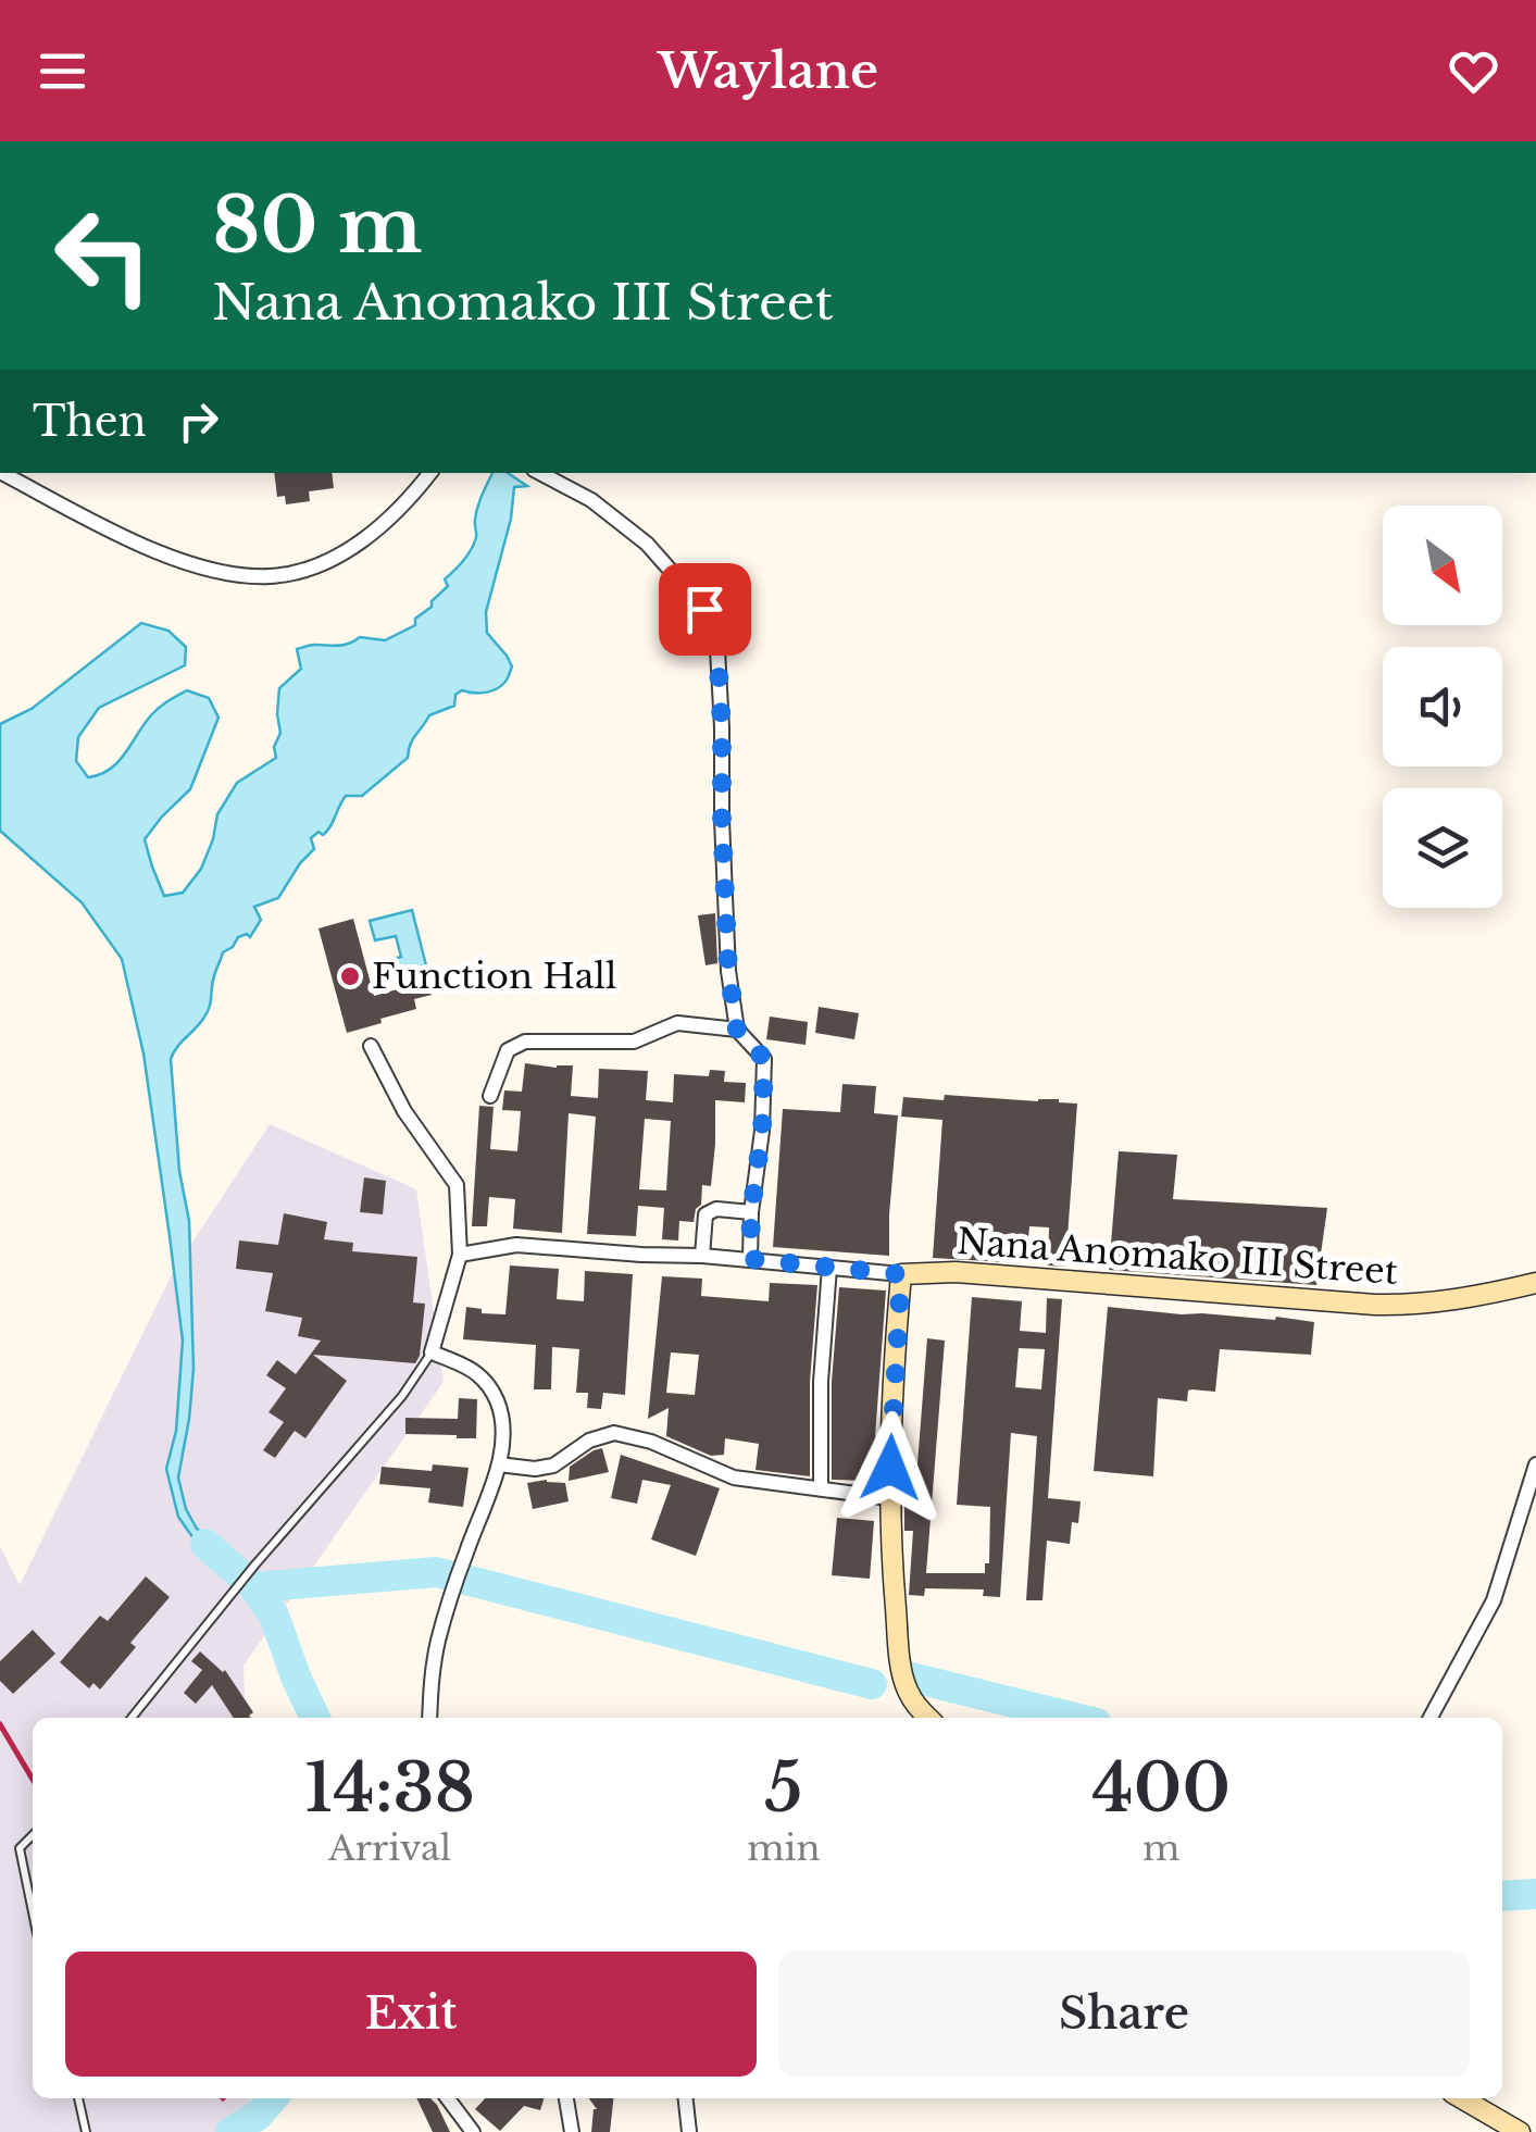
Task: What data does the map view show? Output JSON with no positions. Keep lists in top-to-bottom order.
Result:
{
  "streets": {
    "street": ["Nana Anomako III Street"]
  },
  "places": ["Function Hall"],
  "north": "bottom right",
  "page": {
    "header": "Waylane",
    "turn": ["80 m", "Nana Anomako III Street"],
    "then": "Then",
    "eta": [
      "14:38",
      "Arrival",
      "5",
      "min",
      "400",
      "m"
    ],
    "buttons": ["Exit", "Share"]
  }
}
